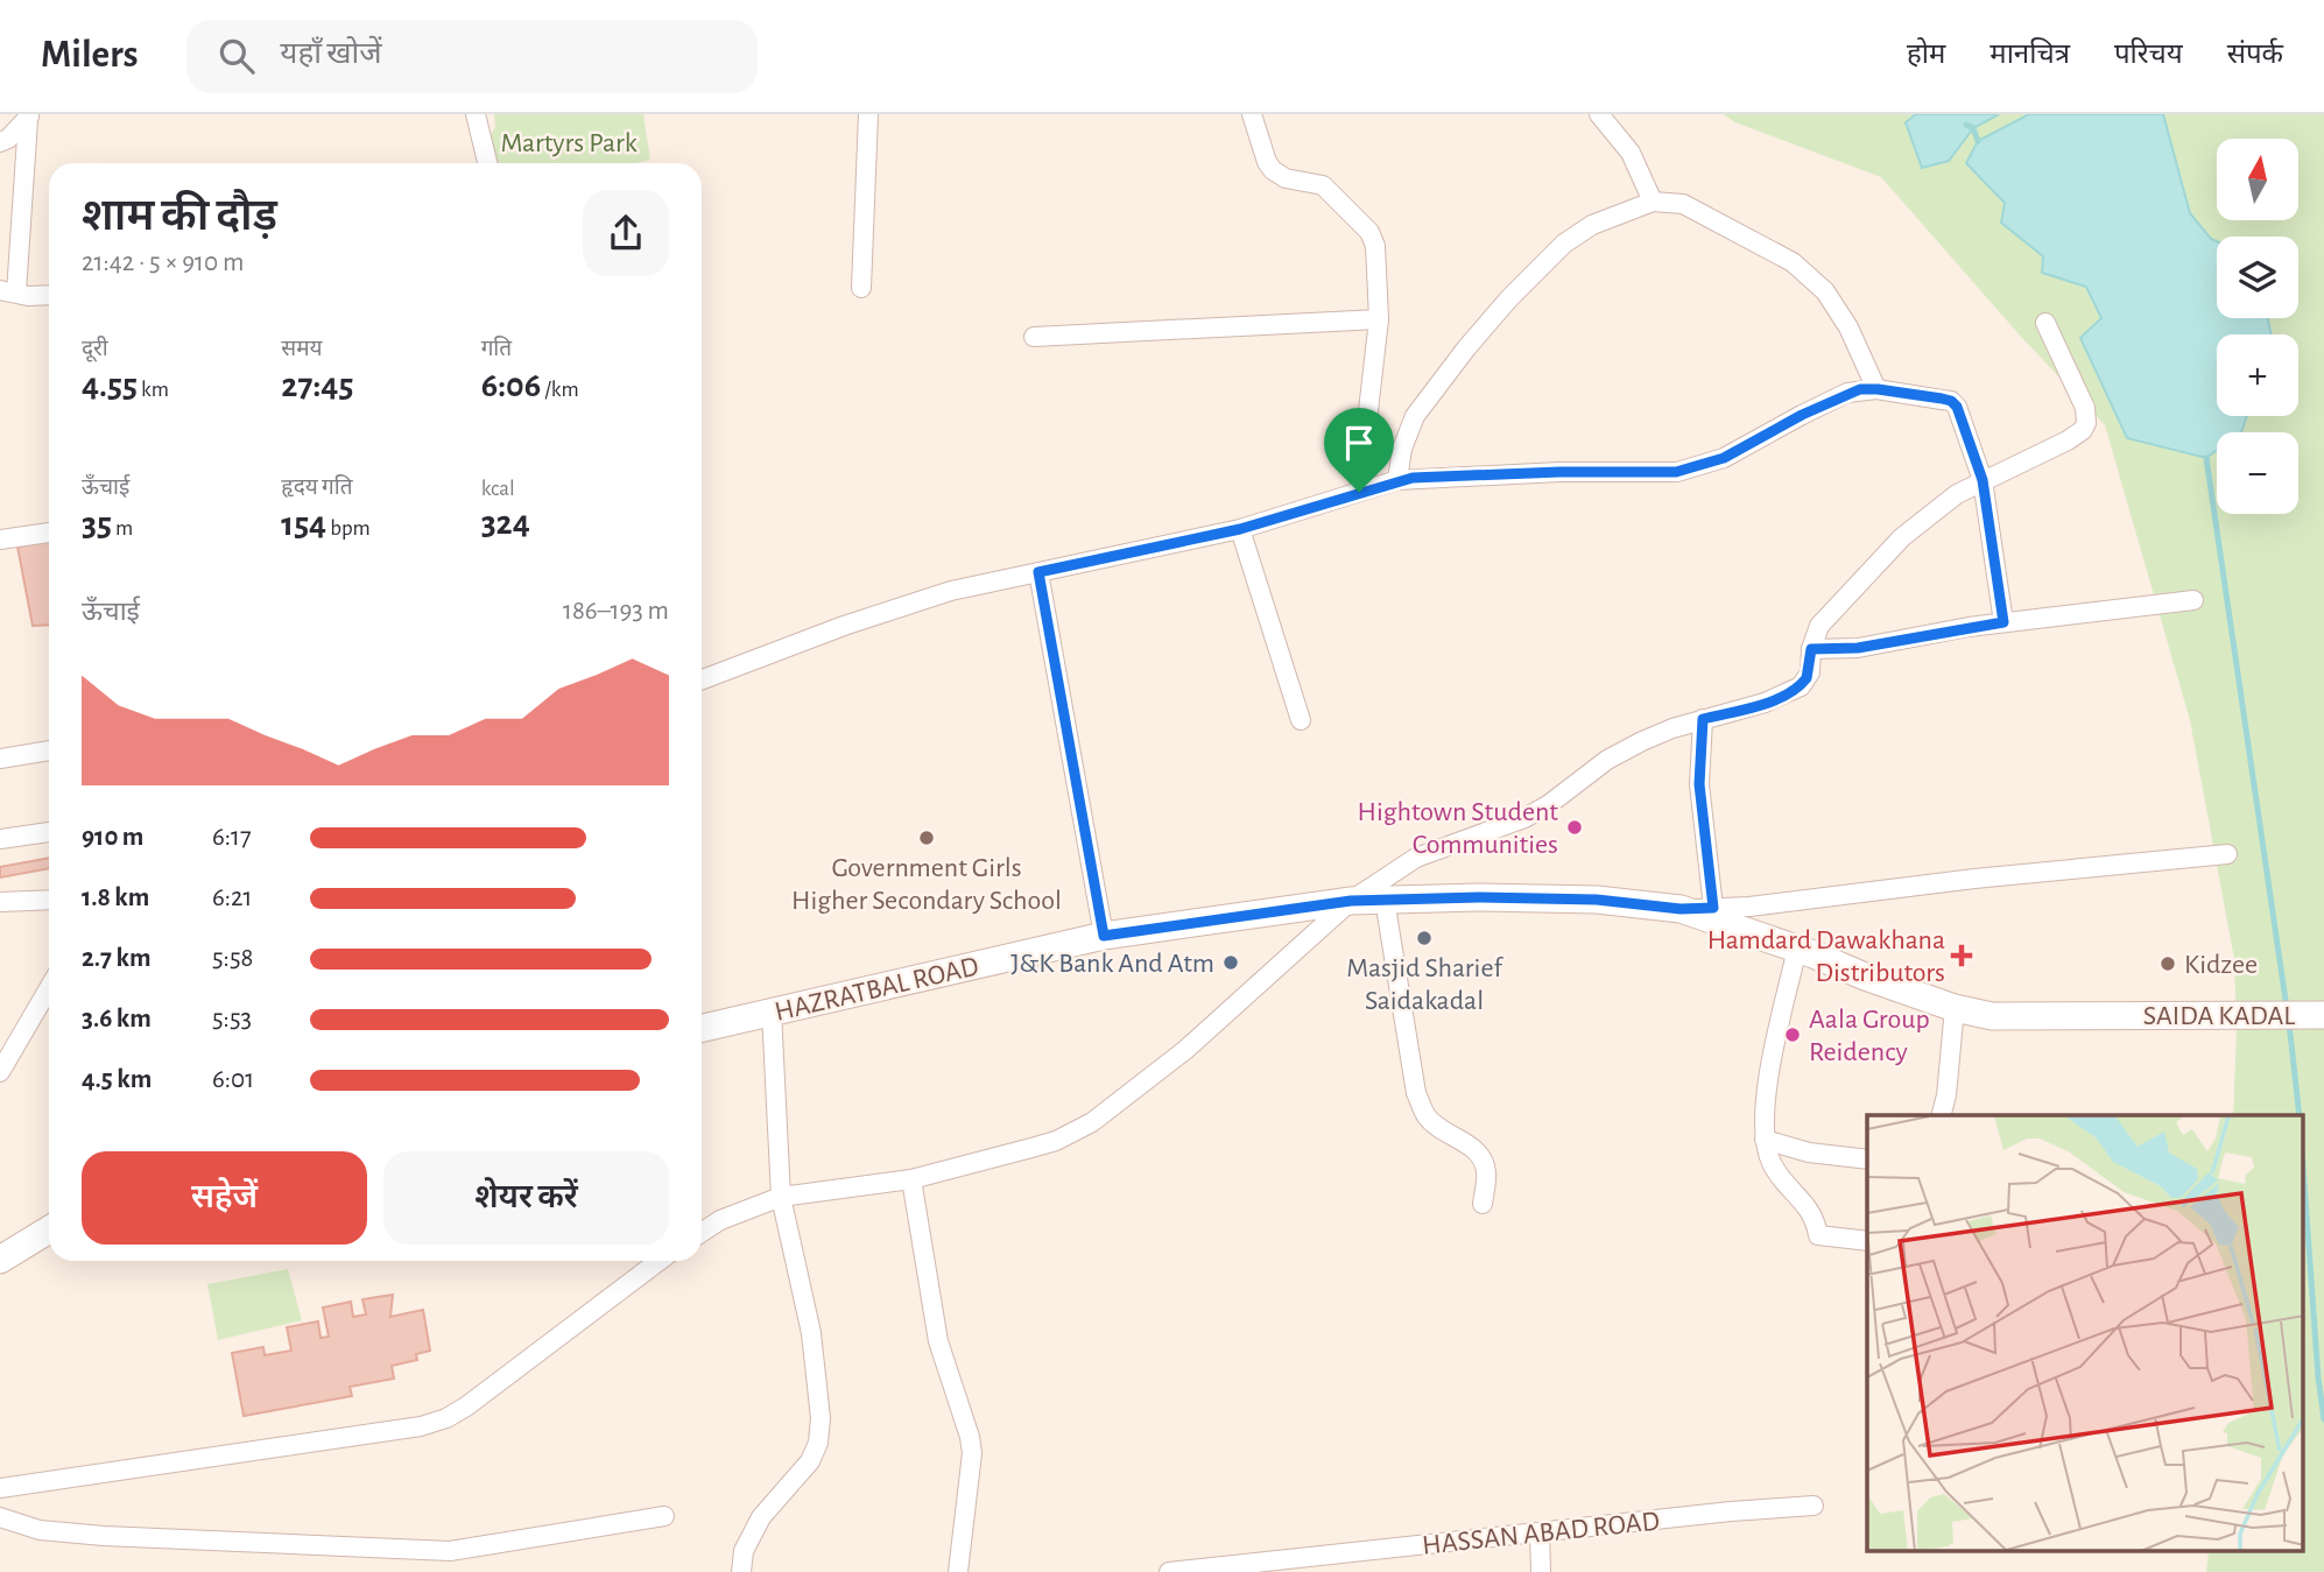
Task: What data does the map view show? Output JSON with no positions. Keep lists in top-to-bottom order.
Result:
{
  "streets": {
    "main road": ["HAZRATBAL ROAD", "SAIDA KADAL"],
    "street": ["HASSAN ABAD ROAD"]
  },
  "crossings": [
    ["HAZRATBAL ROAD", "SAIDA KADAL"]
  ],
  "parks": ["Martyrs Park"],
  "places": {
    "other": [
      "Hightown Student Communities",
      "Government Girls Higher Secondary School",
      "Masjid Sharief Saidakadal",
      "J&K Bank And Atm",
      "Kidzee",
      "Aala Group Reidency"
    ],
    "health": ["Hamdard Dawakhana Distributors"]
  },
  "north": "top",
  "page": {
    "header": "Milers",
    "search": "यहाँ खोजें",
    "nav": [
      "होम",
      "मानचित्र",
      "परिचय",
      "संपर्क"
    ],
    "map_buttons": ["+", "−"],
    "heading": ["शाम की दौड़", "21:42 · 5 × 910 m"],
    "stats": [
      ["दूरी", "4.55 km"],
      ["समय", "27:45"],
      ["गति", "6:06 /km"],
      ["ऊँचाई", "35 m"],
      ["हृदय गति", "154 bpm"],
      ["kcal", "324"]
    ],
    "chart": ["ऊँचाई", "186–193 m"],
    "list": [
      {
        "name": "910 m",
        "note": "6:17"
      },
      {
        "name": "1.8 km",
        "note": "6:21"
      },
      {
        "name": "2.7 km",
        "note": "5:58"
      },
      {
        "name": "3.6 km",
        "note": "5:53"
      },
      {
        "name": "4.5 km",
        "note": "6:01"
      }
    ],
    "buttons": ["सहेजें", "शेयर करें"]
  }
}
